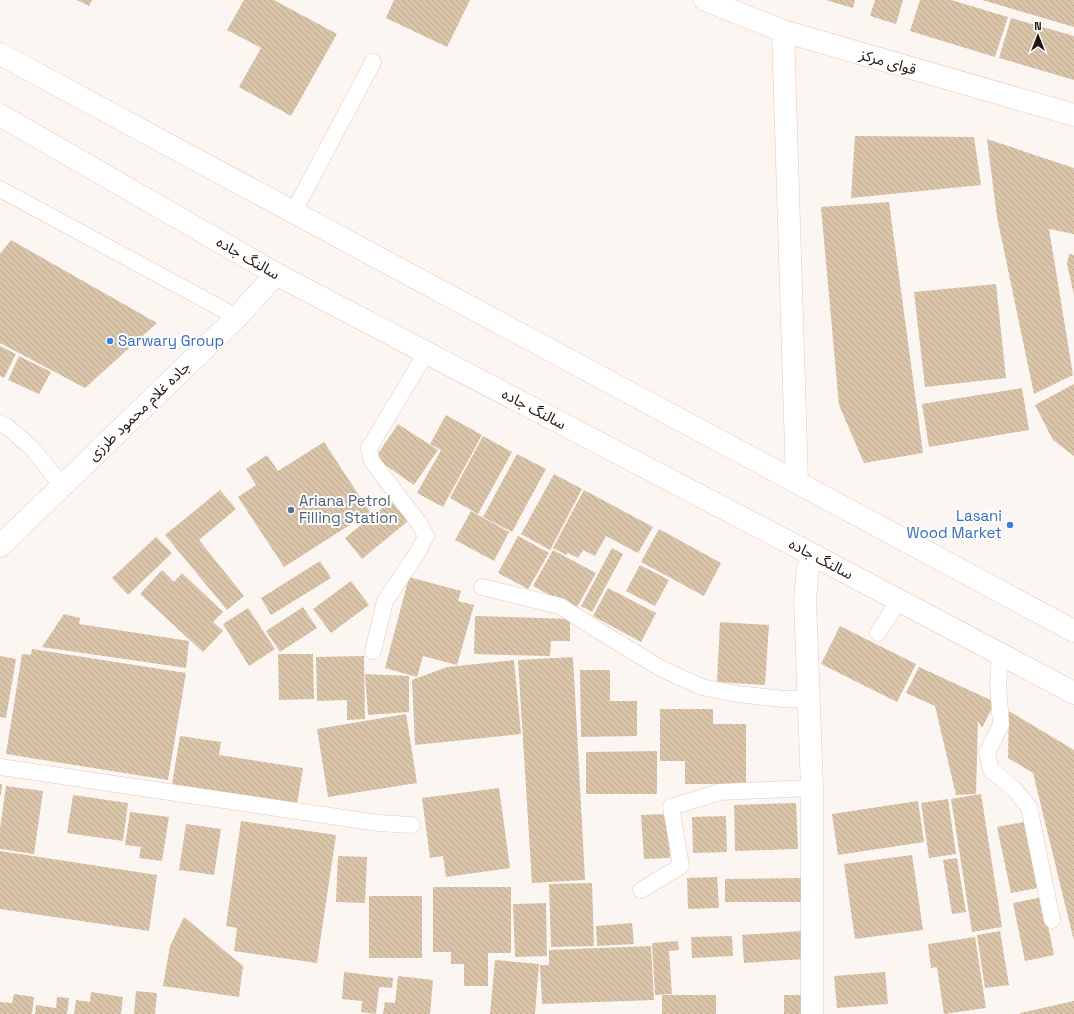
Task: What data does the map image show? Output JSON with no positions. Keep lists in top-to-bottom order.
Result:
{
  "streets": {
    "main road": ["قوای مرکز", "سالنگ جاده", "جاده غلام‌ محمود طرزی"]
  },
  "crossings": [
    ["سالنگ جاده", "جاده غلام‌ محمود طرزی"]
  ],
  "places": ["Sarwary Group", "Ariana Petrol Filling Station", "Lasani Wood Market"],
  "north": "top"
}
